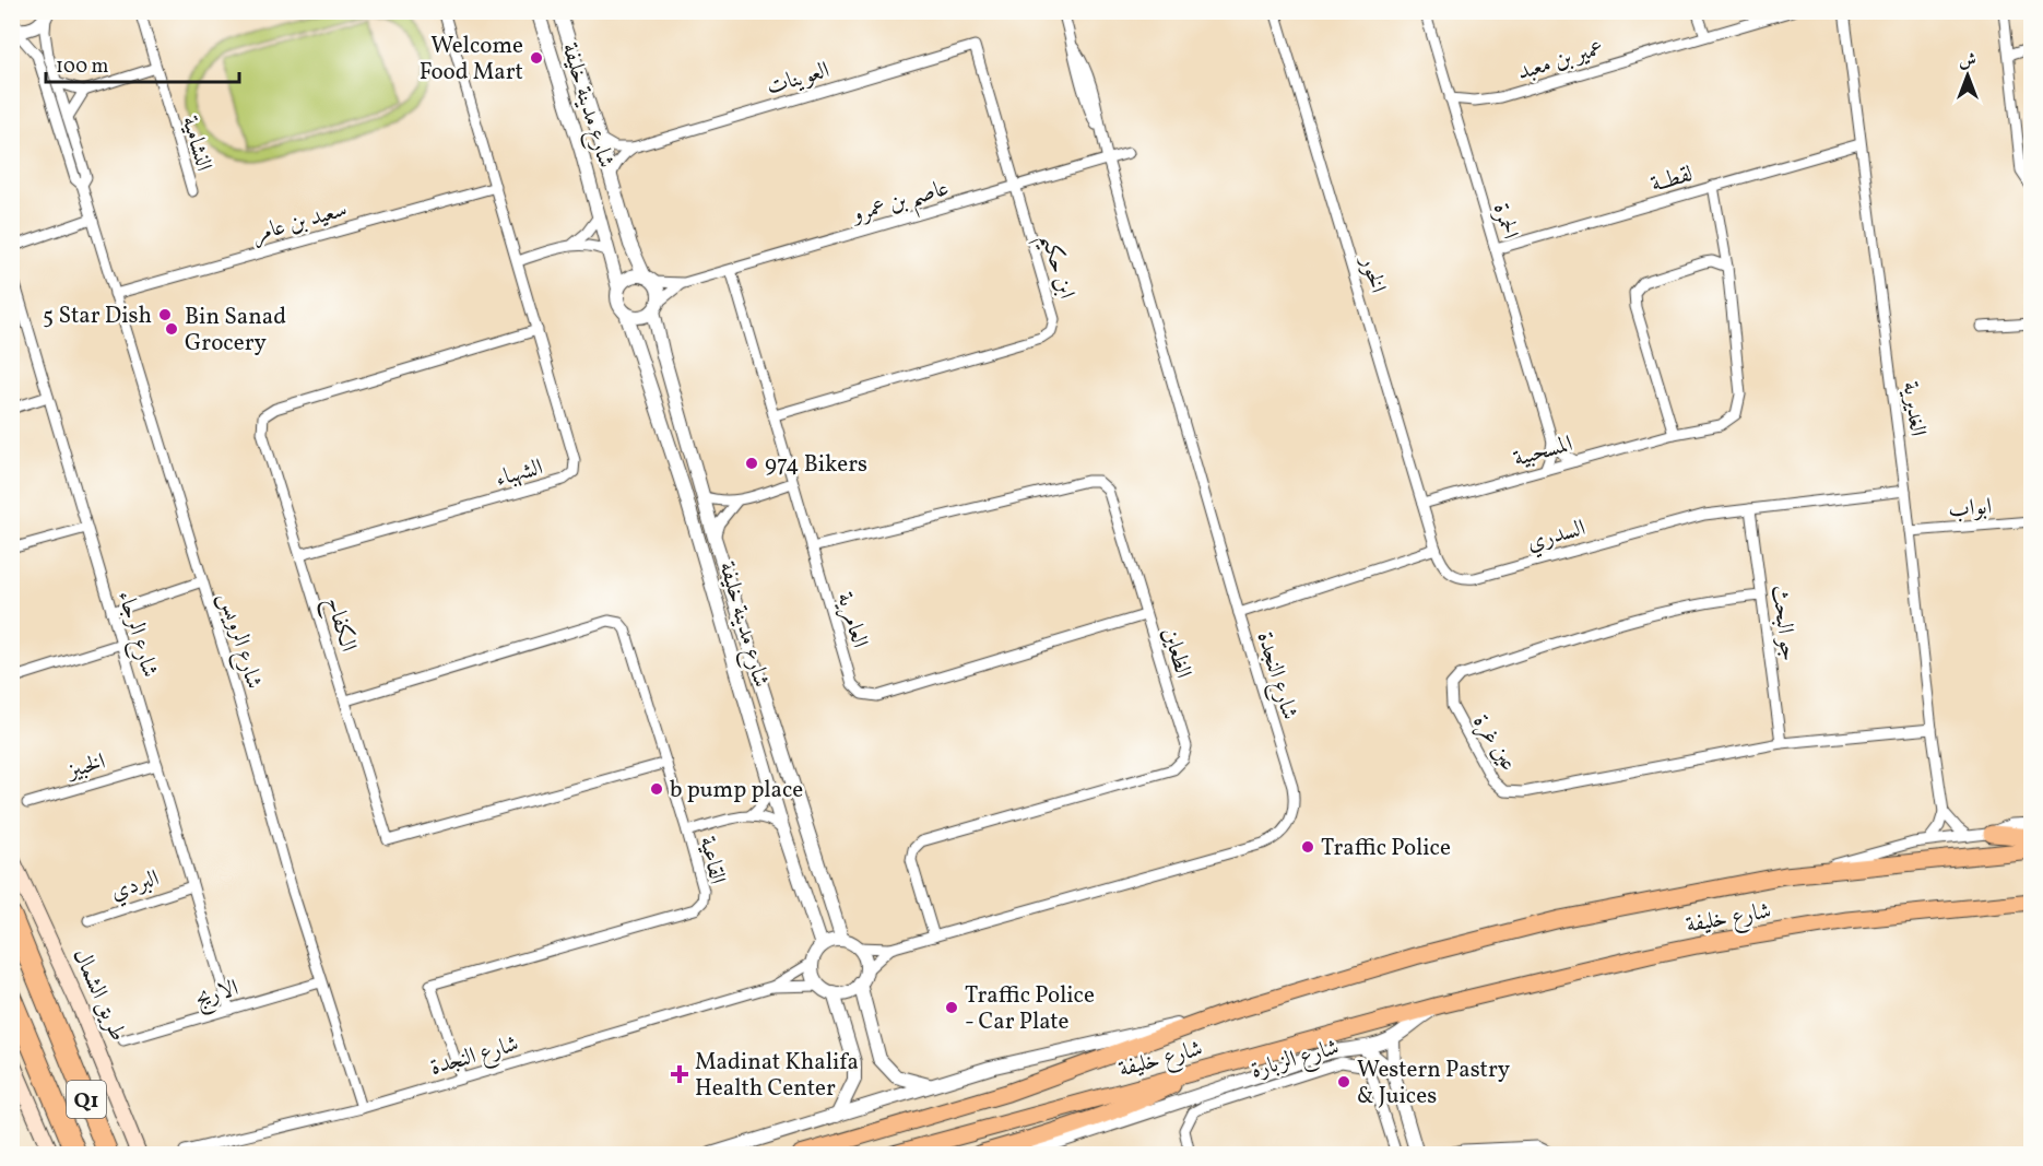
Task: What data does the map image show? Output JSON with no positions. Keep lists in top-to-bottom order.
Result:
{
  "streets": {
    "highway": ["Q1"],
    "main road": ["شارع خليفة", "طريق الشمال"],
    "street": [
      "عمير بن معبد",
      "العوينات",
      "شارع مدينة خليفة",
      "النشامية",
      "لقطــة",
      "عاصم بن عمرو",
      "سعيد بن عامر",
      "الحمرة",
      "ابن حكيم",
      "الخور",
      "الغديرية",
      "المسحبية",
      "الشهباء",
      "ابواب",
      "السدري",
      "العامرية",
      "جو البحث",
      "الكفاح",
      "شارع الرجاء",
      "شارع الرويس",
      "الظعاين",
      "شارع النجدة",
      "عين غرة",
      "الخبيز",
      "القاعية",
      "البردي",
      "الاريج",
      "شارع الزبارة"
    ]
  },
  "crossings": [
    ["عمير بن معبد", "الحمرة"],
    ["العوينات", "ابن حكيم"],
    ["شارع مدينة خليفة", "عاصم بن عمرو"],
    ["شارع مدينة خليفة", "شارع النجدة"],
    ["لقطــة", "الحمرة"],
    ["لقطــة", "الغديرية"],
    ["لقطــة", "المسحبية"],
    ["عاصم بن عمرو", "ابن حكيم"],
    ["عاصم بن عمرو", "العامرية"],
    ["عاصم بن عمرو", "شارع النجدة"],
    ["سعيد بن عامر", "الشهباء"],
    ["سعيد بن عامر", "شارع الرويس"],
    ["الحمرة", "المسحبية"],
    ["ابن حكيم", "العامرية"],
    ["الخور", "المسحبية"],
    ["الخور", "السدري"],
    ["الغديرية", "ابواب"],
    ["الغديرية", "السدري"],
    ["الغديرية", "عين غرة"],
    ["الشهباء", "الكفاح"],
    ["السدري", "جو البحث"],
    ["العامرية", "الظعاين"],
    ["جو البحث", "عين غرة"],
    ["الكفاح", "القاعية"],
    ["شارع الرجاء", "الخبيز"],
    ["شارع الرجاء", "البردي"],
    ["شارع الرجاء", "الاريج"],
    ["شارع الرويس", "شارع النجدة"],
    ["شارع الرويس", "الاريج"],
    ["الظعاين", "شارع النجدة"],
    ["شارع النجدة", "القاعية"],
    ["شارع خليفة", "شارع الزبارة"]
  ],
  "places": {
    "other": [
      "Welcome Food Mart",
      "5 Star Dish",
      "Bin Sanad Grocery",
      "974 Bikers",
      "b pump place",
      "Traffic Police",
      "Traffic Police - Car Plate",
      "Western Pastry & Juices"
    ],
    "health": ["Madinat Khalifa Health Center"]
  },
  "scale_bar": "100 m",
  "north": "top"
}
